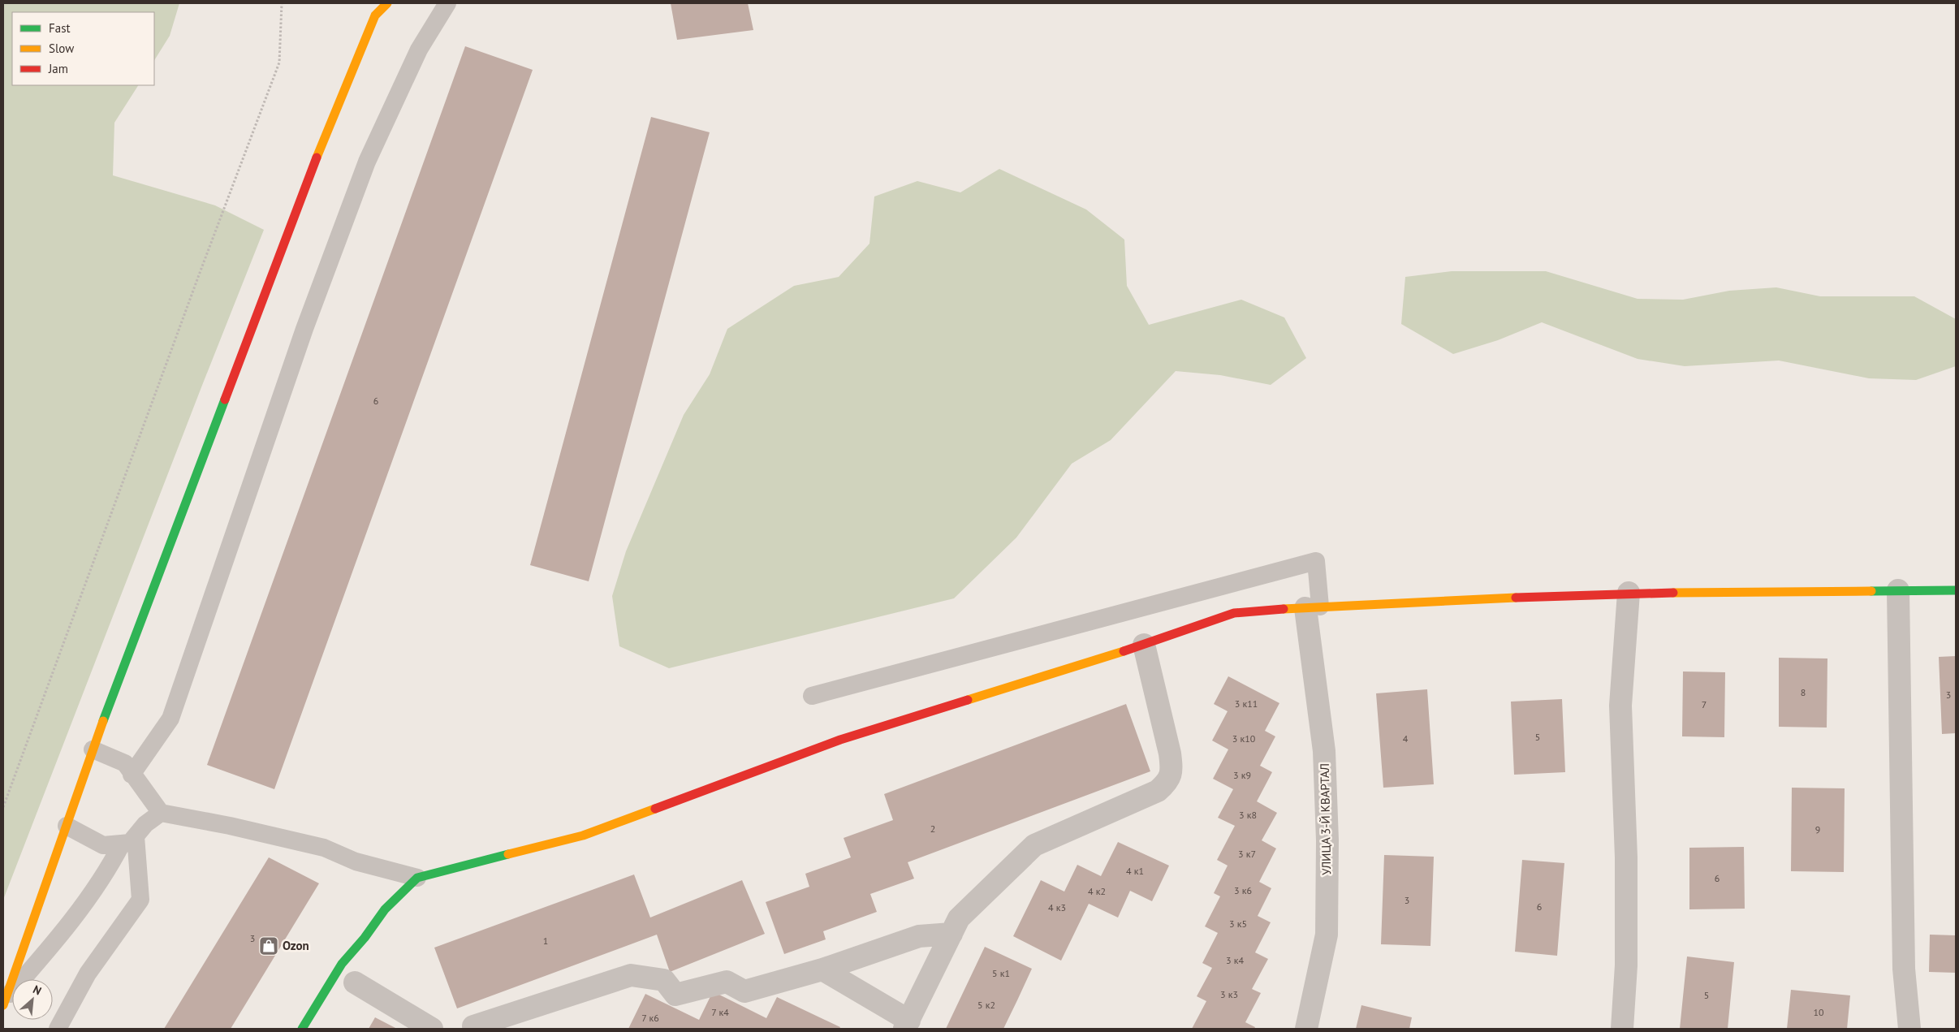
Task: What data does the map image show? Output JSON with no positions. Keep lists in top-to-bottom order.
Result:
{
  "streets": {
    "street": ["УЛИЦА 3-Й КВАРТАЛ"]
  },
  "places": {
    "shop": ["Ozon"]
  },
  "house_numbers": [
    "6",
    "8",
    "3",
    "3 к11",
    "7",
    "5",
    "3 к10",
    "4",
    "3 к9",
    "3 к8",
    "2",
    "9",
    "3 к7",
    "4 к1",
    "6",
    "3 к6",
    "4 к2",
    "3",
    "6",
    "4 к3",
    "3 к5",
    "3",
    "1",
    "3 к4",
    "5 к1",
    "3 к3",
    "5",
    "5 к2",
    "7 к4",
    "10",
    "7 к6"
  ],
  "legend": ["Fast", "Slow", "Jam"],
  "north": "top right"
}
